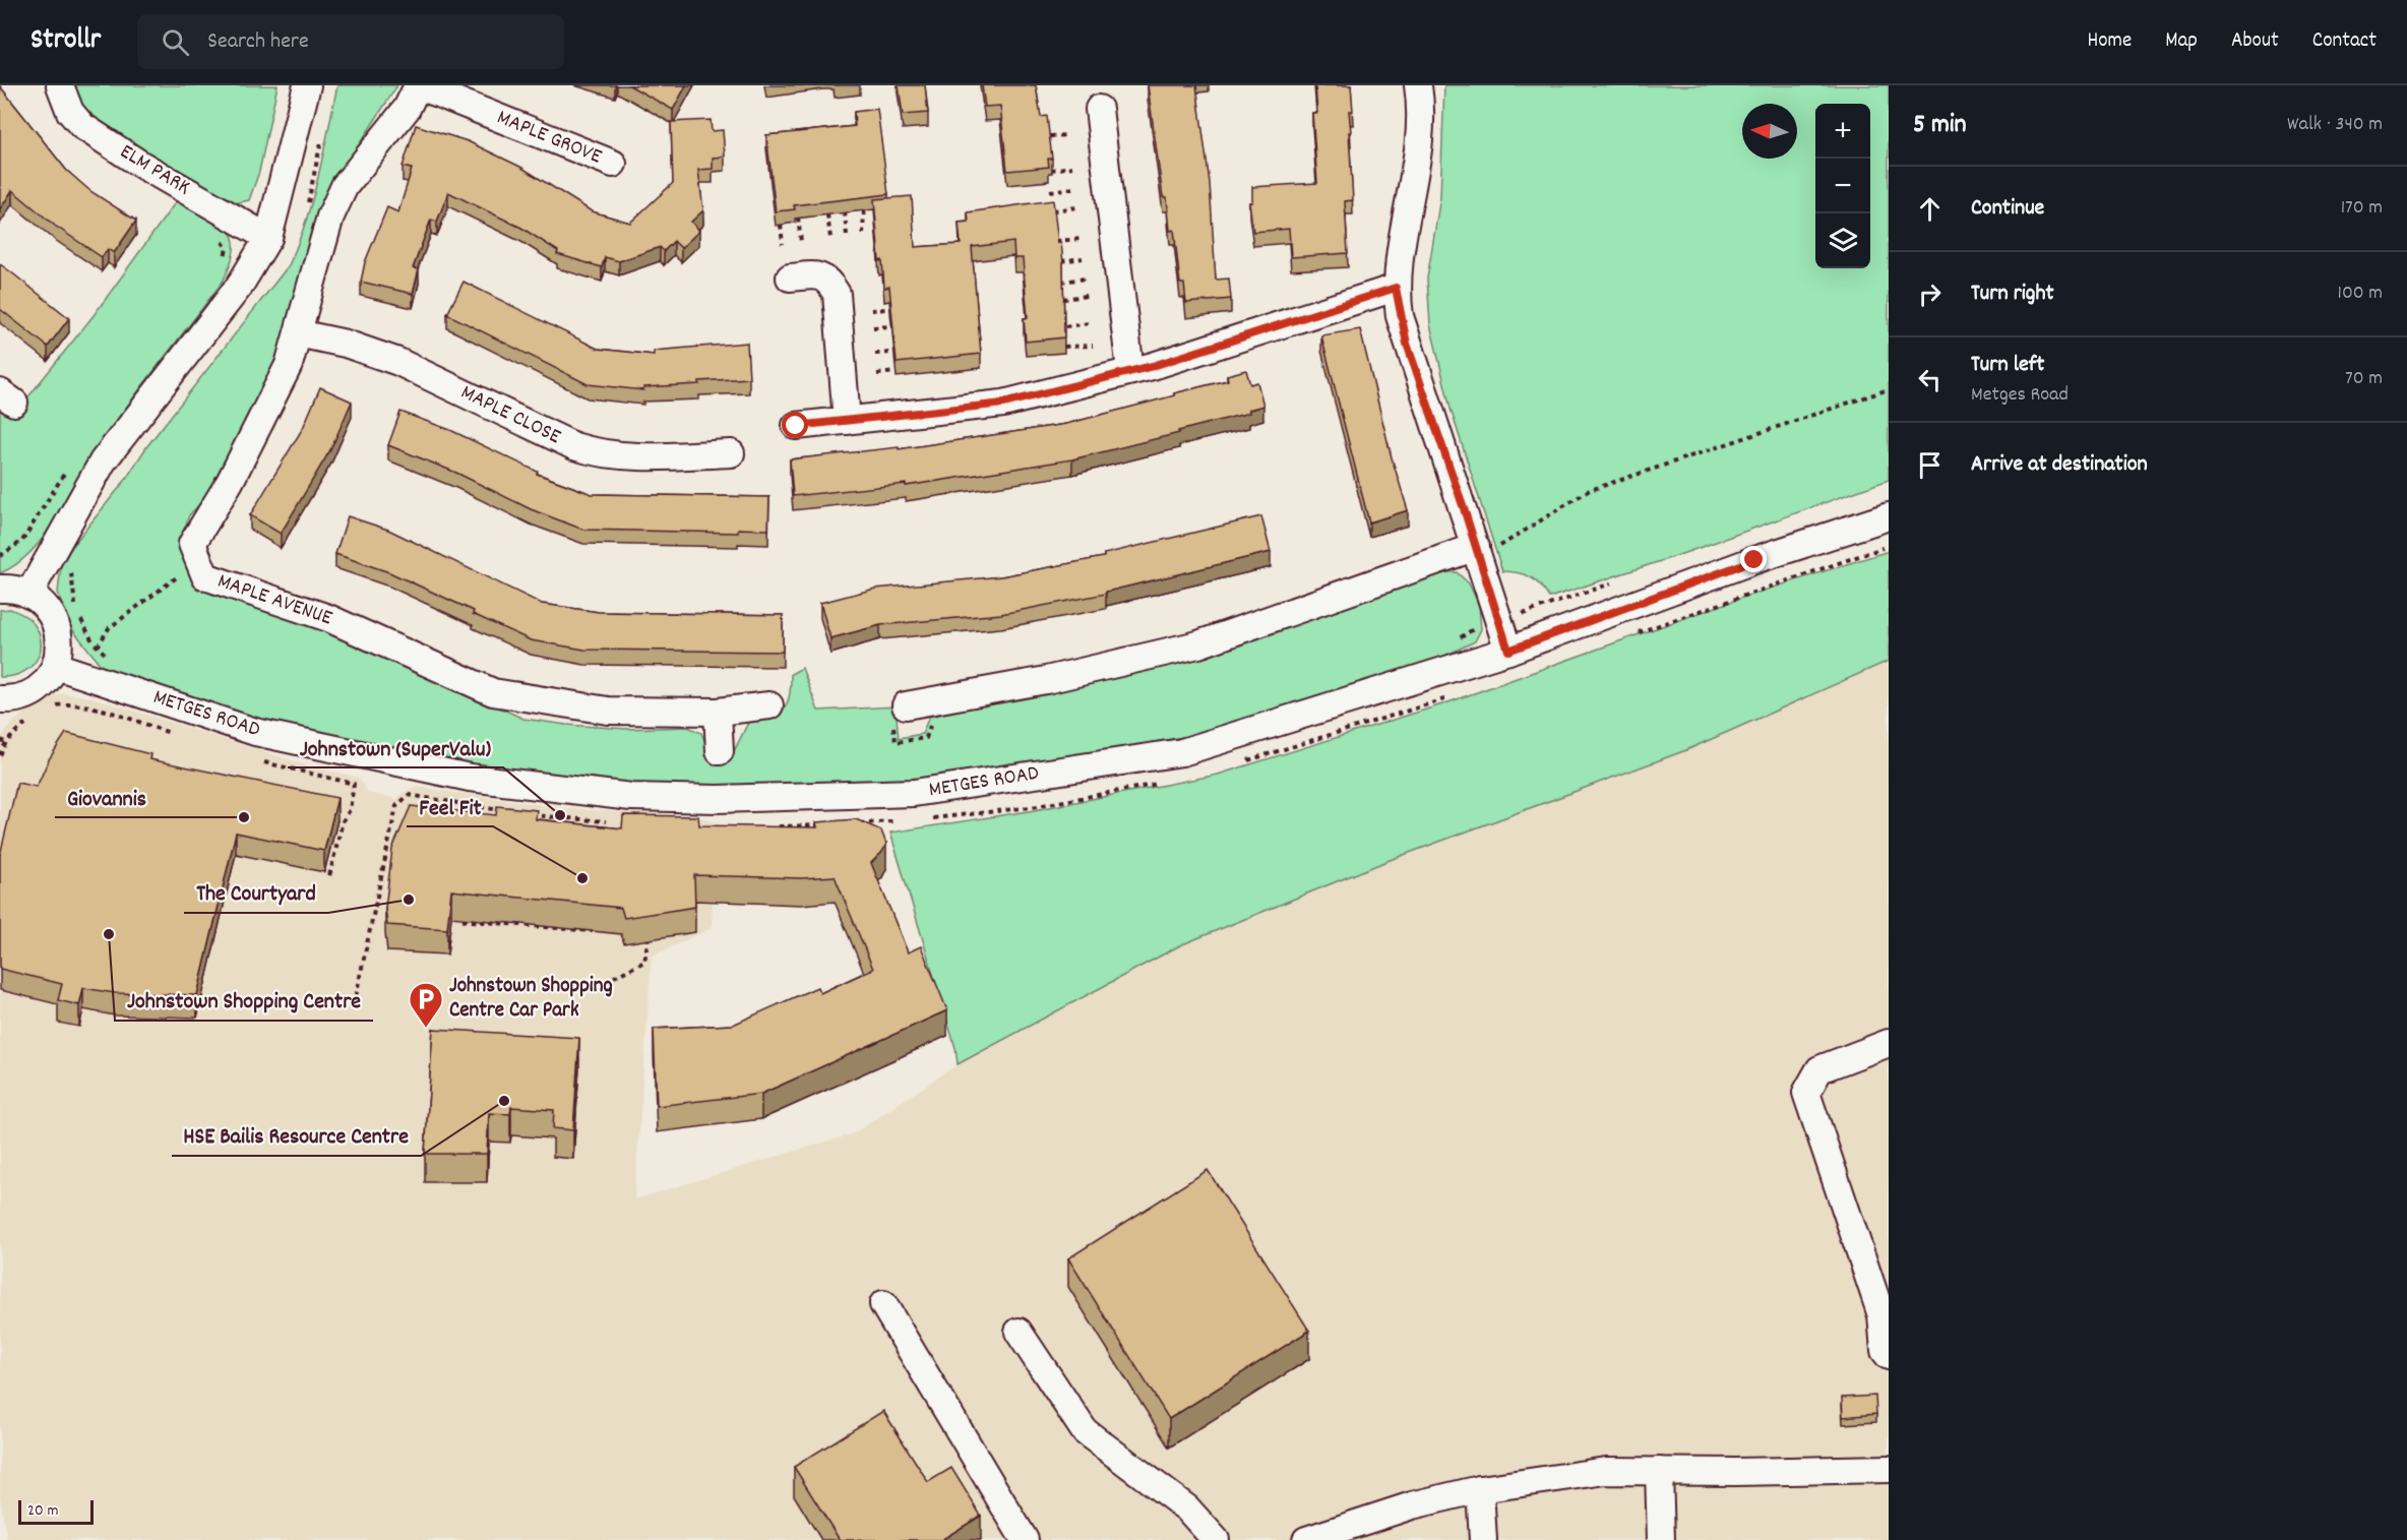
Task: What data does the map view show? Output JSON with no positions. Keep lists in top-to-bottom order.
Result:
{
  "streets": {
    "street": [
      "MAPLE GROVE",
      "ELM PARK",
      "MAPLE CLOSE",
      "MAPLE AVENUE",
      "METGES ROAD"
    ]
  },
  "crossings": [
    ["MAPLE GROVE", "MAPLE AVENUE"],
    ["MAPLE CLOSE", "MAPLE AVENUE"]
  ],
  "places": {
    "other": [
      "Johnstown (SuperValu)",
      "Giovannis",
      "Feel Fit",
      "The Courtyard",
      "Johnstown Shopping Centre",
      "HSE Bailis Resource Centre"
    ],
    "parking": ["Johnstown Shopping Centre Car Park"]
  },
  "scale_bar": "20 m",
  "north": "left",
  "page": {
    "header": "Strollr",
    "search": "Search here",
    "nav": [
      "Home",
      "Map",
      "About",
      "Contact"
    ],
    "heading": ["5 min", "Walk · 340 m"],
    "map_buttons": ["+", "−"],
    "list": [
      ["Continue", "170 m"],
      ["Turn right", "100 m"],
      ["Turn left", "Metges Road", "70 m"],
      "Arrive at destination"
    ],
    "scale": "20 m"
  }
}
